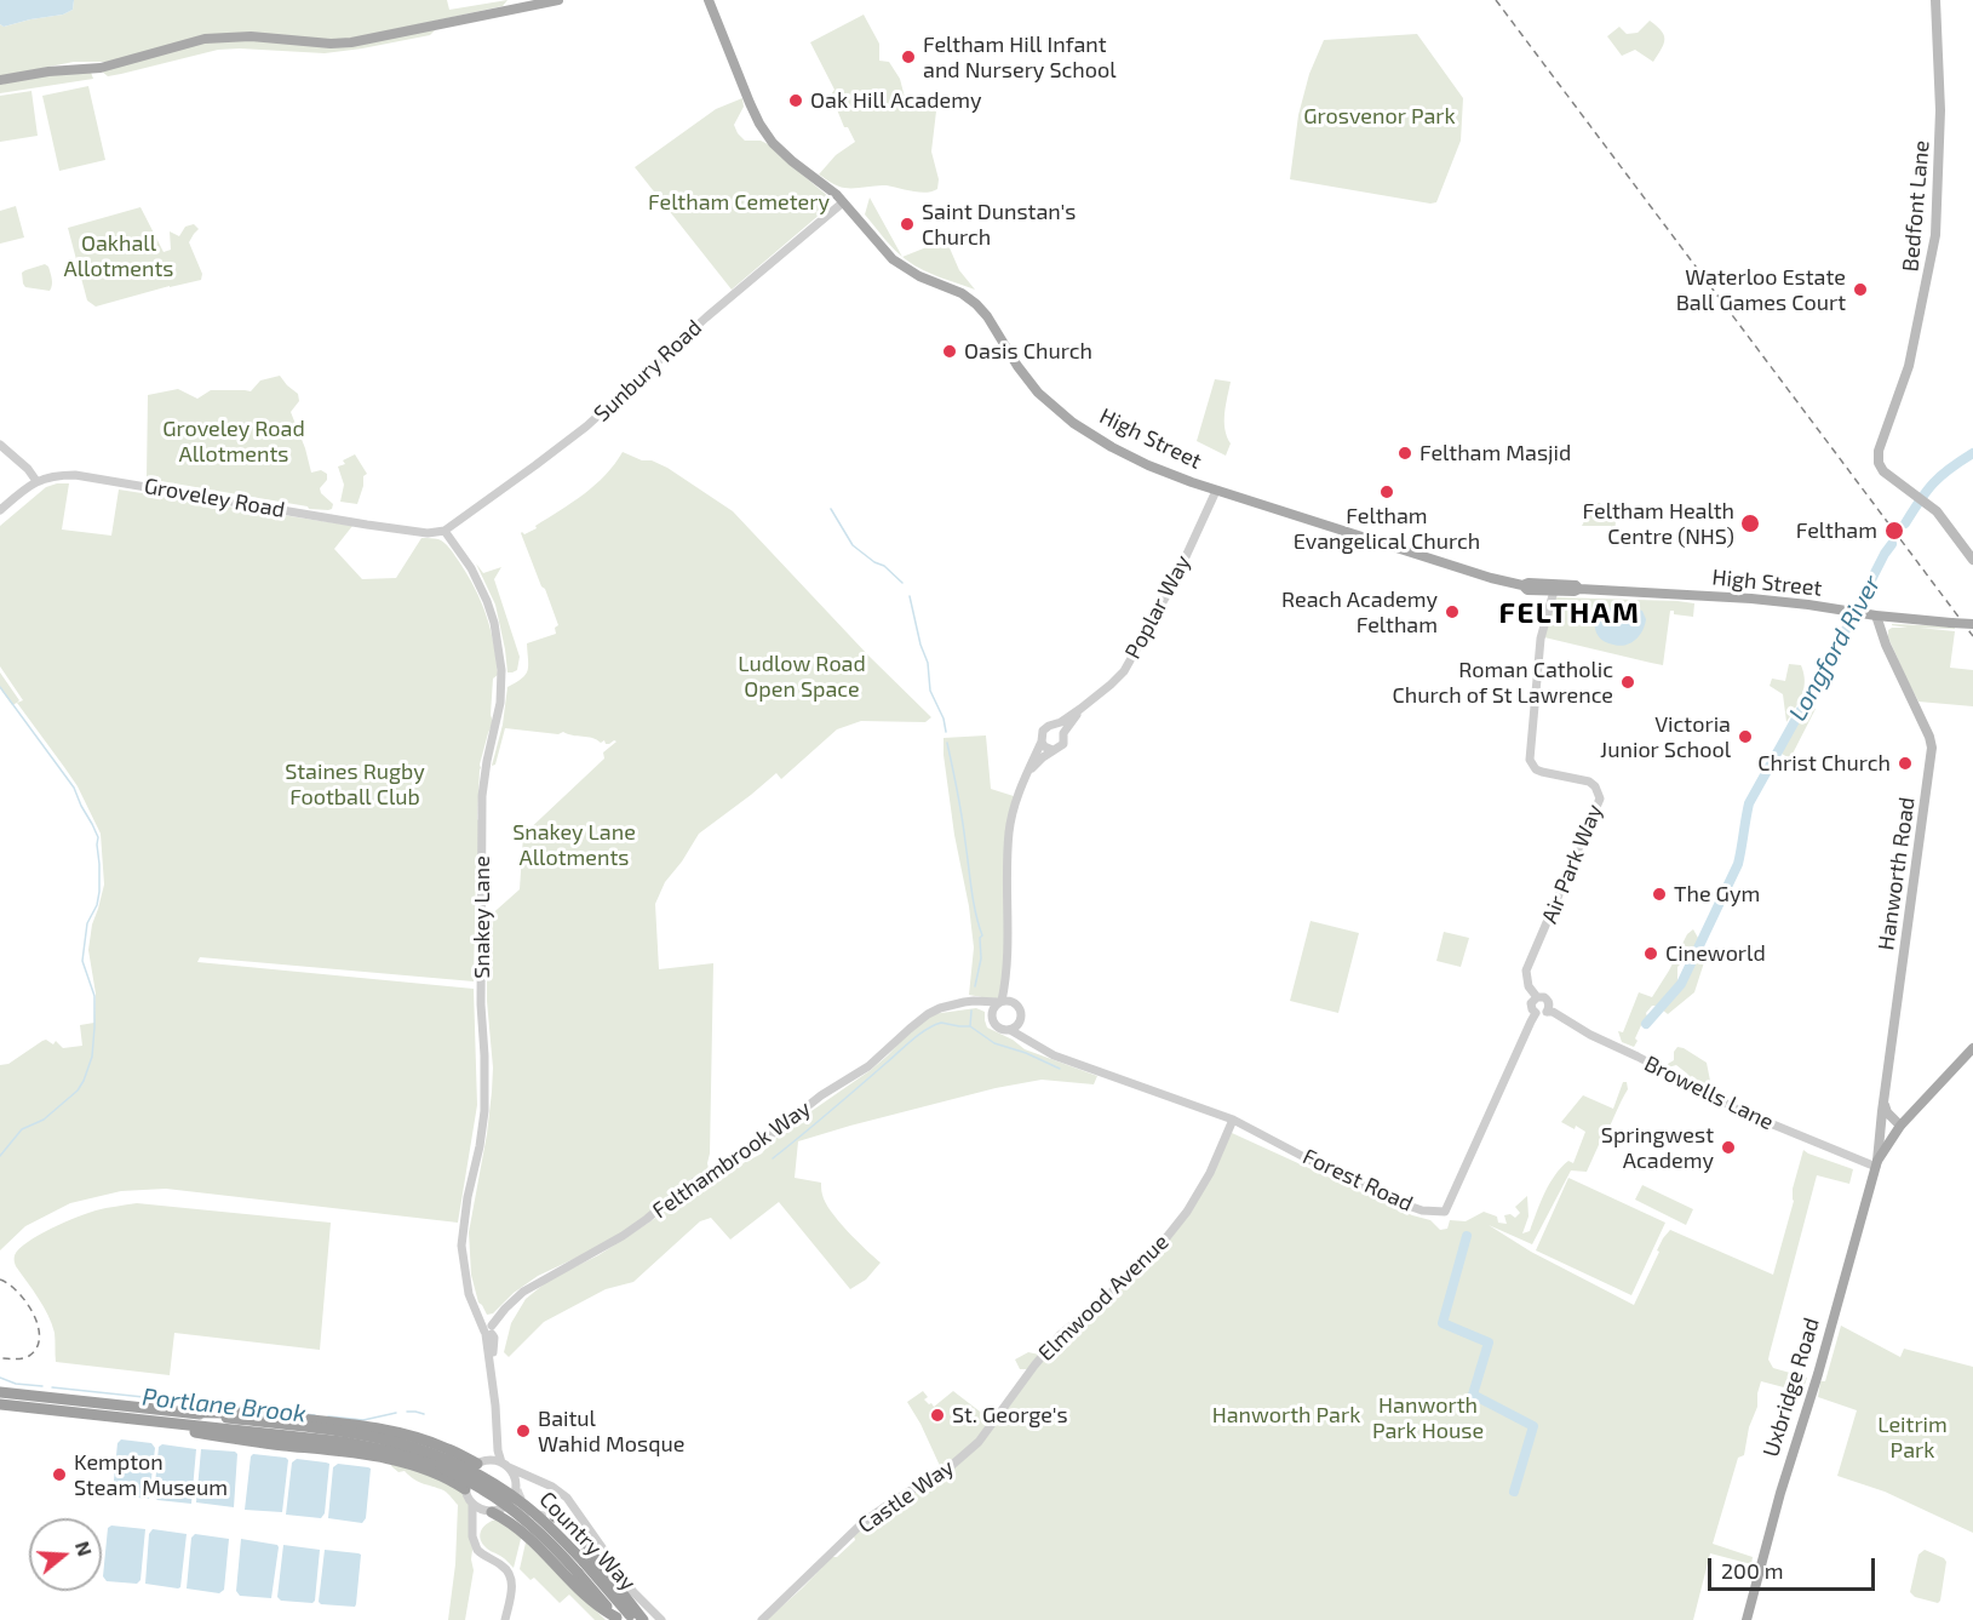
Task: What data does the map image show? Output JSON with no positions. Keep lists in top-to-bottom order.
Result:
{
  "streets": {
    "highway": ["Country Way"],
    "main road": [
      "Bedfont Lane",
      "High Street",
      "Hanworth Road",
      "Uxbridge Road"
    ],
    "street": [
      "Sunbury Road",
      "Groveley Road",
      "Poplar Way",
      "Air Park Way",
      "Snakey Lane",
      "Browells Lane",
      "Felthambrook Way",
      "Forest Road",
      "Elmwood Avenue",
      "Castle Way"
    ]
  },
  "crossings": [
    ["Sunbury Road", "High Street"],
    ["Sunbury Road", "Groveley Road"],
    ["Sunbury Road", "Snakey Lane"],
    ["High Street", "Poplar Way"],
    ["High Street", "Air Park Way"],
    ["High Street", "Hanworth Road"],
    ["Groveley Road", "Snakey Lane"],
    ["Air Park Way", "Browells Lane"],
    ["Air Park Way", "Forest Road"],
    ["Hanworth Road", "Browells Lane"],
    ["Hanworth Road", "Uxbridge Road"],
    ["Snakey Lane", "Felthambrook Way"],
    ["Browells Lane", "Forest Road"],
    ["Browells Lane", "Uxbridge Road"],
    ["Forest Road", "Elmwood Avenue"],
    ["Elmwood Avenue", "Castle Way"]
  ],
  "districts": ["FELTHAM"],
  "water": ["Longford River", "Portlane Brook"],
  "parks": [
    "Grosvenor Park",
    "Feltham Cemetery",
    "Oakhall Allotments",
    "Groveley Road Allotments",
    "Ludlow Road Open Space",
    "Staines Rugby Football Club",
    "Snakey Lane Allotments",
    "Hanworth Park House",
    "Hanworth Park",
    "Leitrim Park"
  ],
  "places": [
    "Feltham Hill Infant and Nursery School",
    "Oak Hill Academy",
    "Saint Dunstan's Church",
    "Waterloo Estate Ball Games Court",
    "Oasis Church",
    "Feltham Masjid",
    "Feltham Evangelical Church",
    "Feltham Health Centre (NHS)",
    "Feltham",
    "Reach Academy Feltham",
    "Roman Catholic Church of St Lawrence",
    "Victoria Junior School",
    "Christ Church",
    "The Gym",
    "Cineworld",
    "Springwest Academy",
    "St. George's",
    "Baitul Wahid Mosque",
    "Kempton Steam Museum"
  ],
  "scale_bar": "200 m",
  "north": "right"
}
